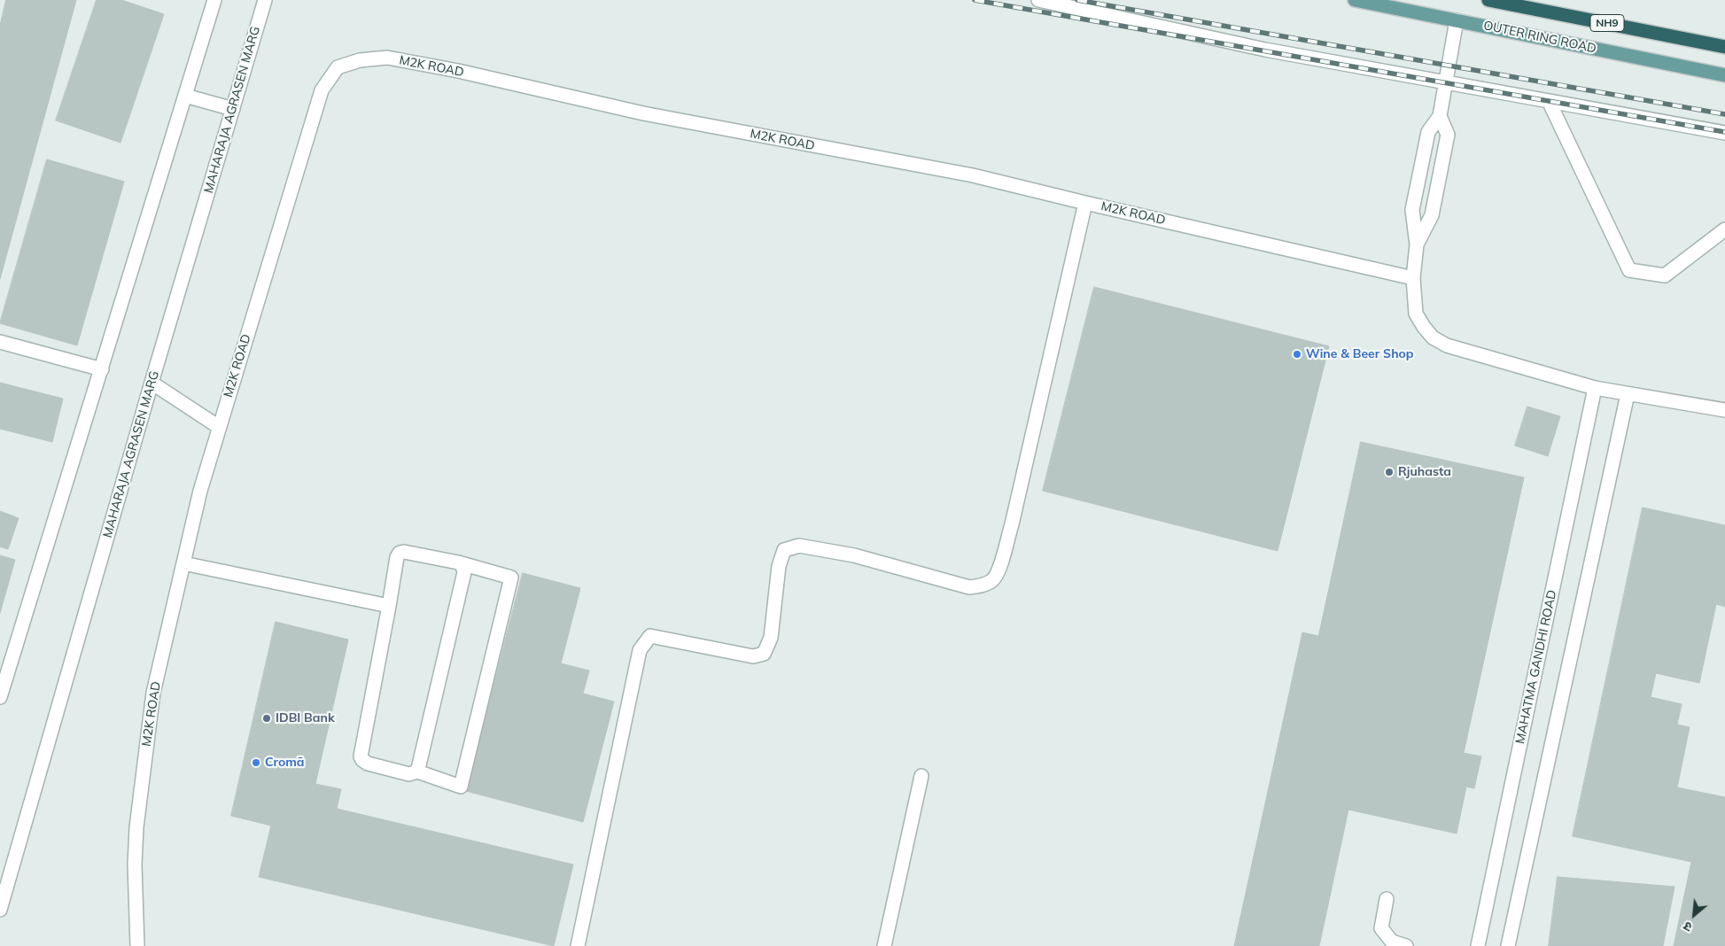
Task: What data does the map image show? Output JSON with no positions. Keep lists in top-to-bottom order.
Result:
{
  "streets": {
    "highway": ["NH9"],
    "main road": ["OUTER RING ROAD"],
    "street": ["M2K ROAD", "MAHARAJA AGRASEN MARG", "MAHATMA GANDHI ROAD"]
  },
  "places": [
    "Wine & Beer Shop",
    "Rjuhasta",
    "IDBI Bank",
    "Cromā"
  ],
  "north": "bottom left"
}
